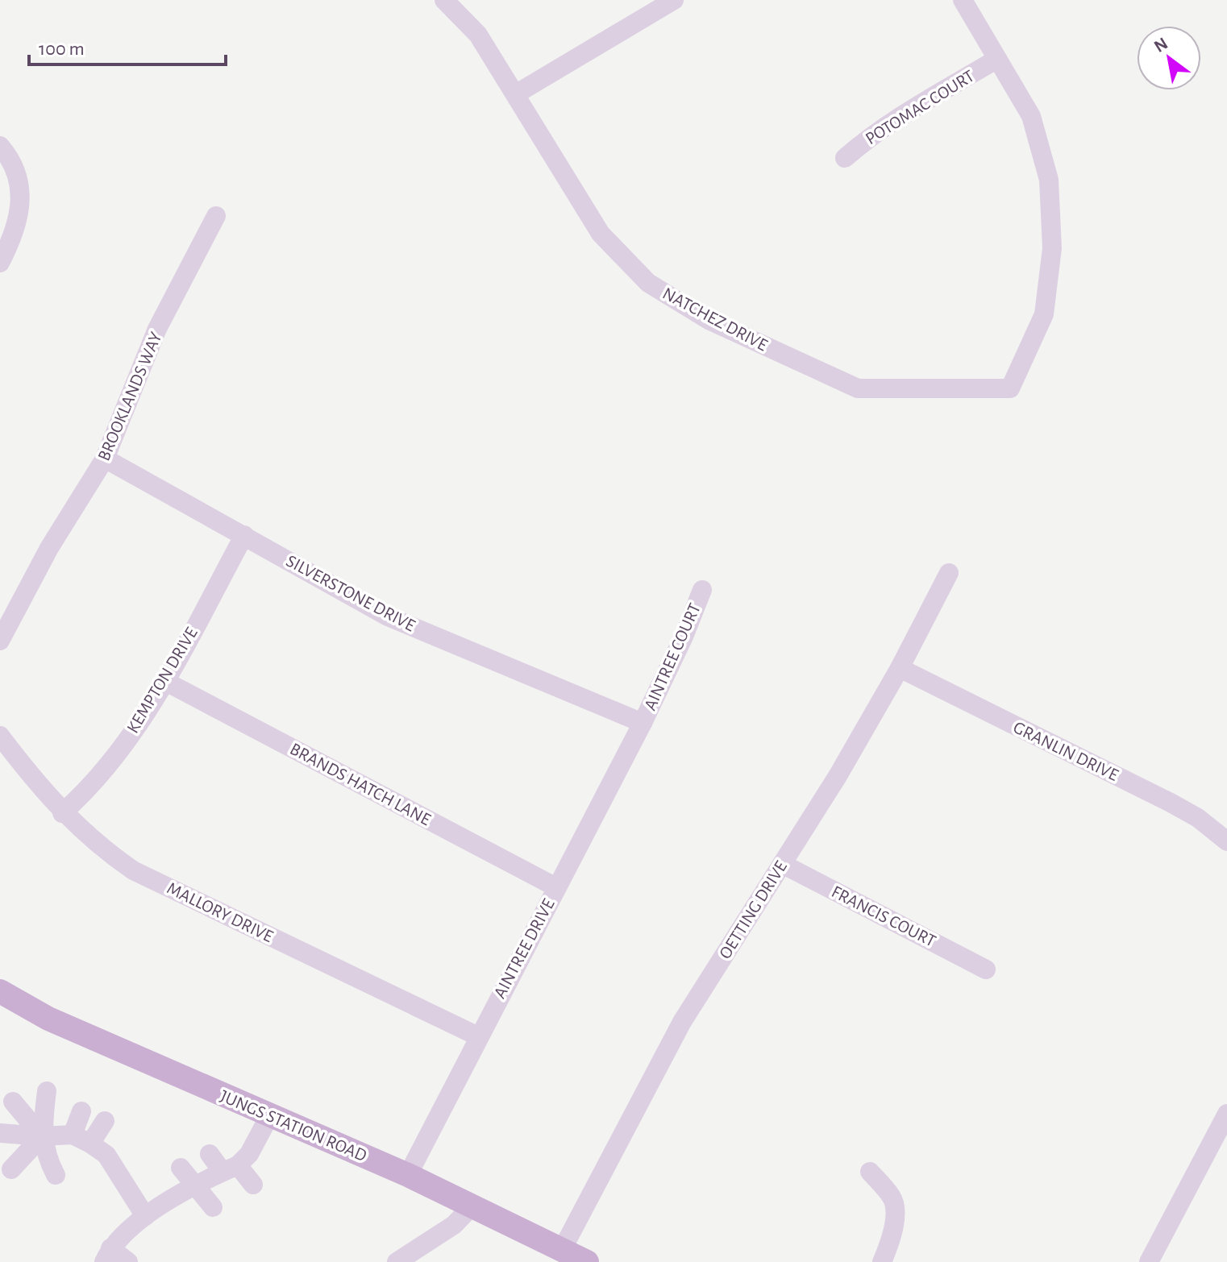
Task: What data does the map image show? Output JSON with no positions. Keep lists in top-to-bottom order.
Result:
{
  "streets": {
    "main road": ["JUNGS STATION ROAD"],
    "street": [
      "POTOMAC COURT",
      "NATCHEZ DRIVE",
      "BROOKLANDS WAY",
      "SILVERSTONE DRIVE",
      "AINTREE COURT",
      "KEMPTON DRIVE",
      "GRANLIN DRIVE",
      "BRANDS HATCH LANE",
      "OETTING DRIVE",
      "MALLORY DRIVE",
      "FRANCIS COURT",
      "AINTREE DRIVE"
    ]
  },
  "crossings": [
    ["POTOMAC COURT", "NATCHEZ DRIVE"],
    ["BROOKLANDS WAY", "SILVERSTONE DRIVE"],
    ["SILVERSTONE DRIVE", "AINTREE COURT"],
    ["SILVERSTONE DRIVE", "KEMPTON DRIVE"],
    ["SILVERSTONE DRIVE", "AINTREE DRIVE"],
    ["AINTREE COURT", "AINTREE DRIVE"],
    ["KEMPTON DRIVE", "BRANDS HATCH LANE"],
    ["KEMPTON DRIVE", "MALLORY DRIVE"],
    ["GRANLIN DRIVE", "OETTING DRIVE"],
    ["BRANDS HATCH LANE", "AINTREE DRIVE"],
    ["OETTING DRIVE", "FRANCIS COURT"],
    ["OETTING DRIVE", "JUNGS STATION ROAD"],
    ["MALLORY DRIVE", "AINTREE DRIVE"],
    ["AINTREE DRIVE", "JUNGS STATION ROAD"]
  ],
  "scale_bar": "100 m",
  "north": "top left"
}
